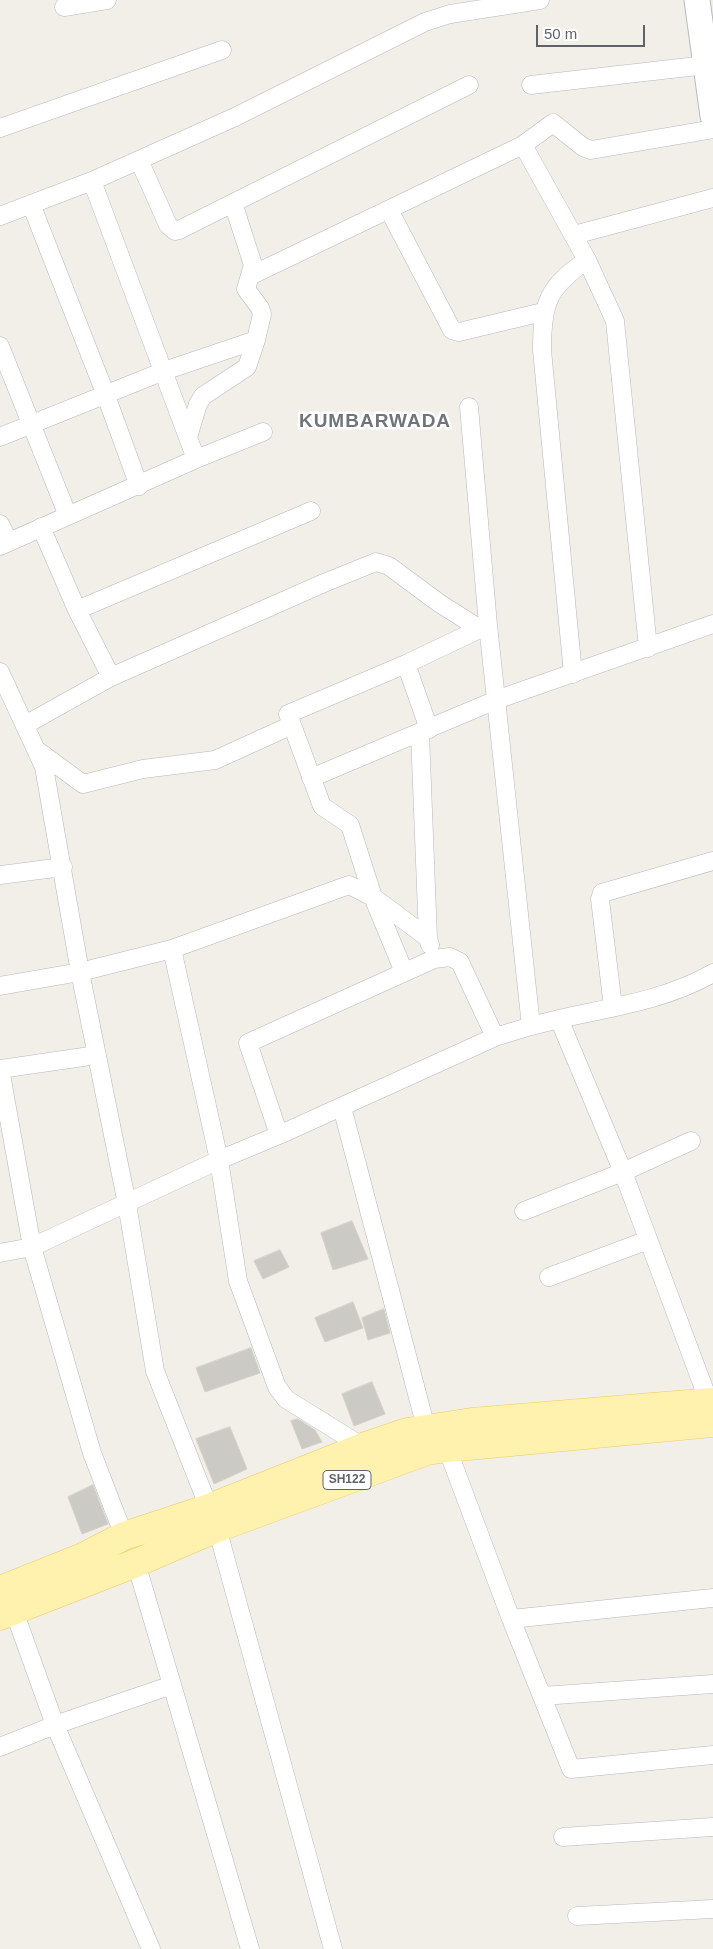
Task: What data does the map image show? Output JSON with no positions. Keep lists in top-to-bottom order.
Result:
{
  "streets": {
    "main road": ["SH122"]
  },
  "districts": ["KUMBARWADA"],
  "scale_bar": "50 m"
}
